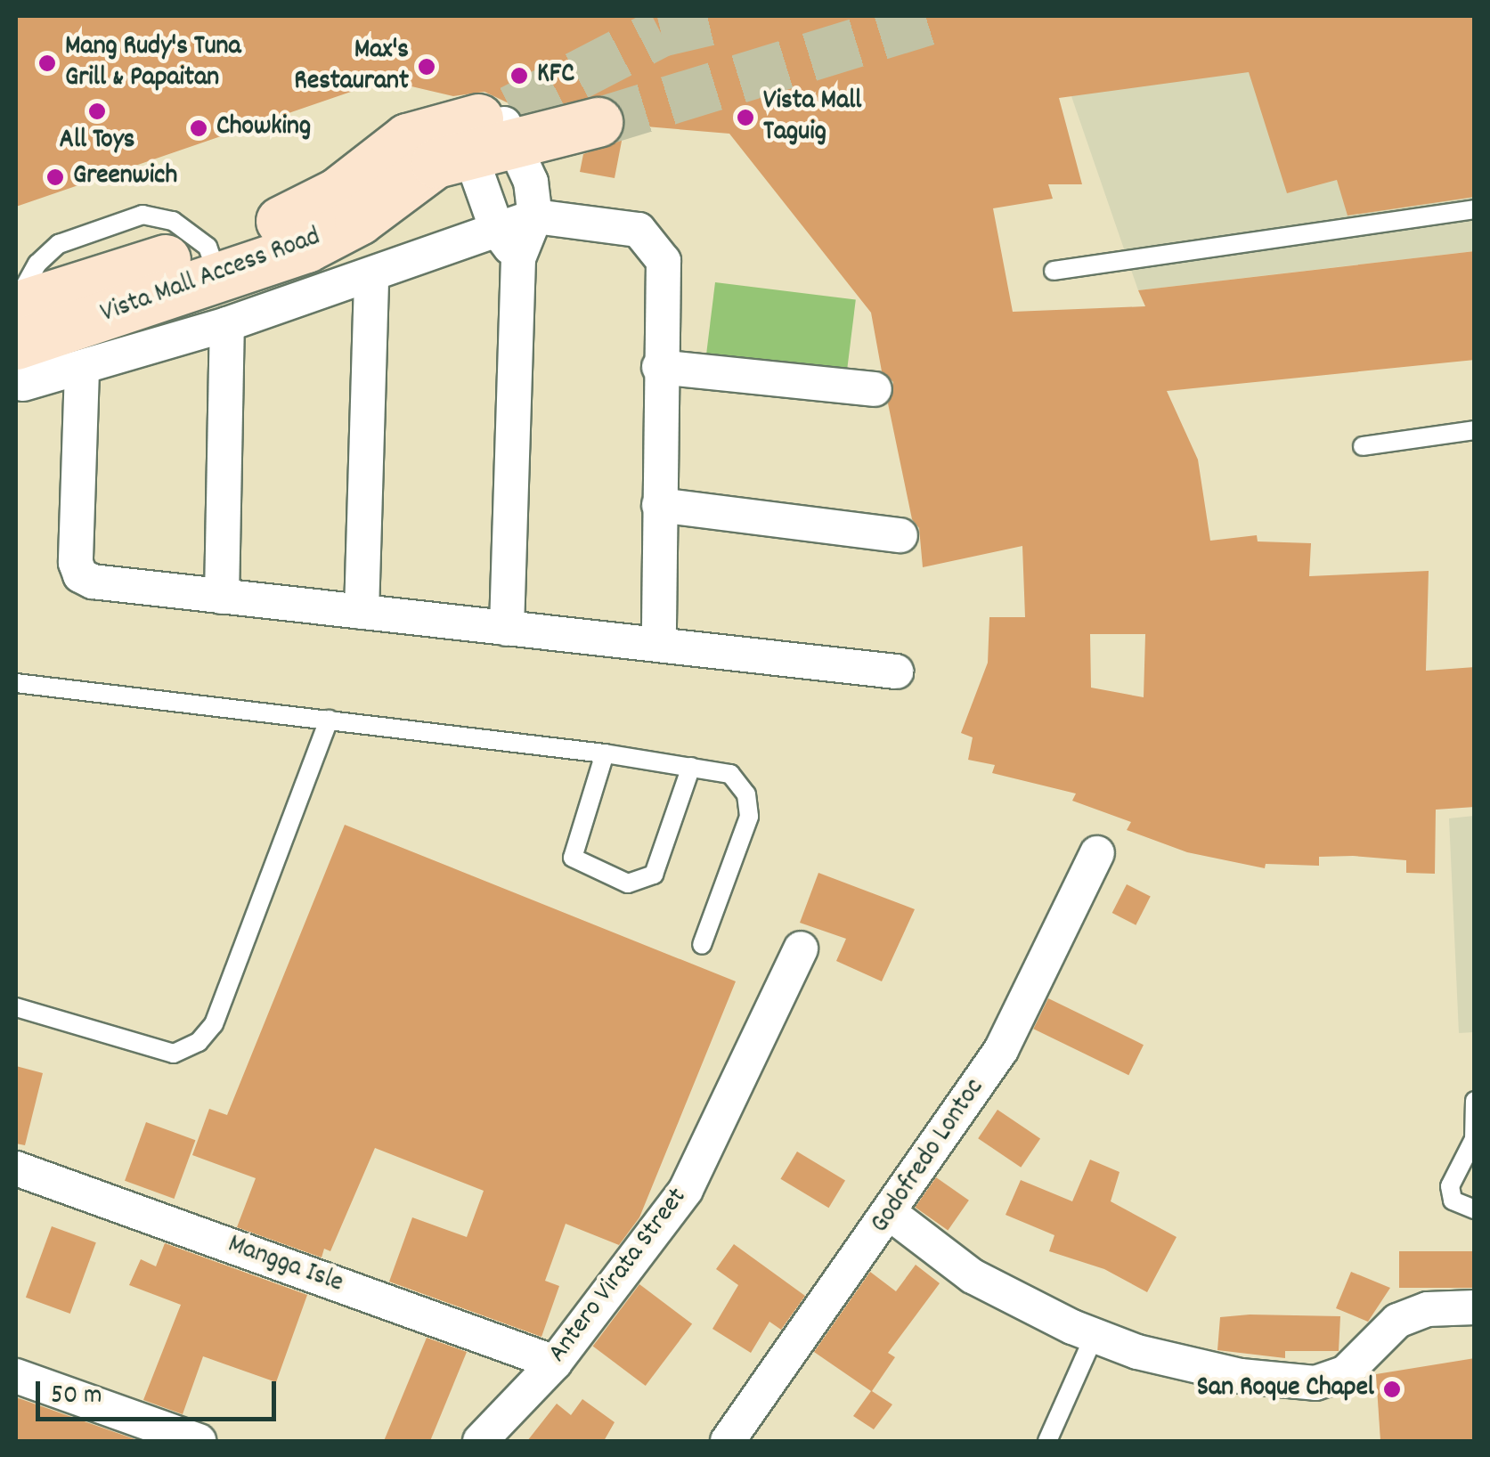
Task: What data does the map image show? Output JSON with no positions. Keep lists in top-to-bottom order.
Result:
{
  "streets": {
    "street": [
      "Vista Mall Access Road",
      "Godofredo Lontoc",
      "Mangga Isle",
      "Antero Virata Street"
    ]
  },
  "crossings": [
    ["Mangga Isle", "Antero Virata Street"]
  ],
  "places": [
    "Mang Rudy's Tuna Grill & Papaitan",
    "Max's Restaurant",
    "KFC",
    "All Toys",
    "Vista Mall Taguig",
    "Chowking",
    "Greenwich",
    "San Roque Chapel"
  ],
  "scale_bar": "50 m"
}
